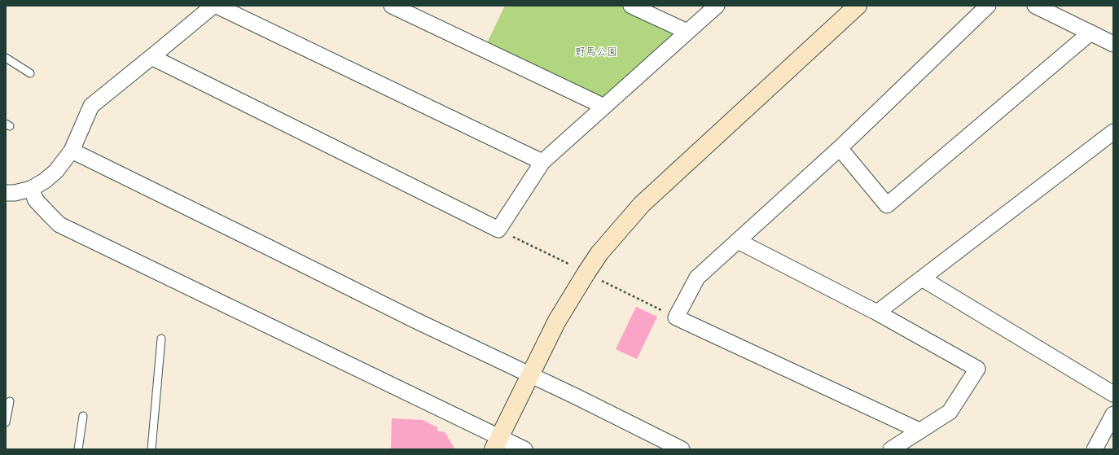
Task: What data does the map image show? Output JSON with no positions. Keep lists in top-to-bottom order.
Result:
{
  "parks": ["野馬公園"]
}
